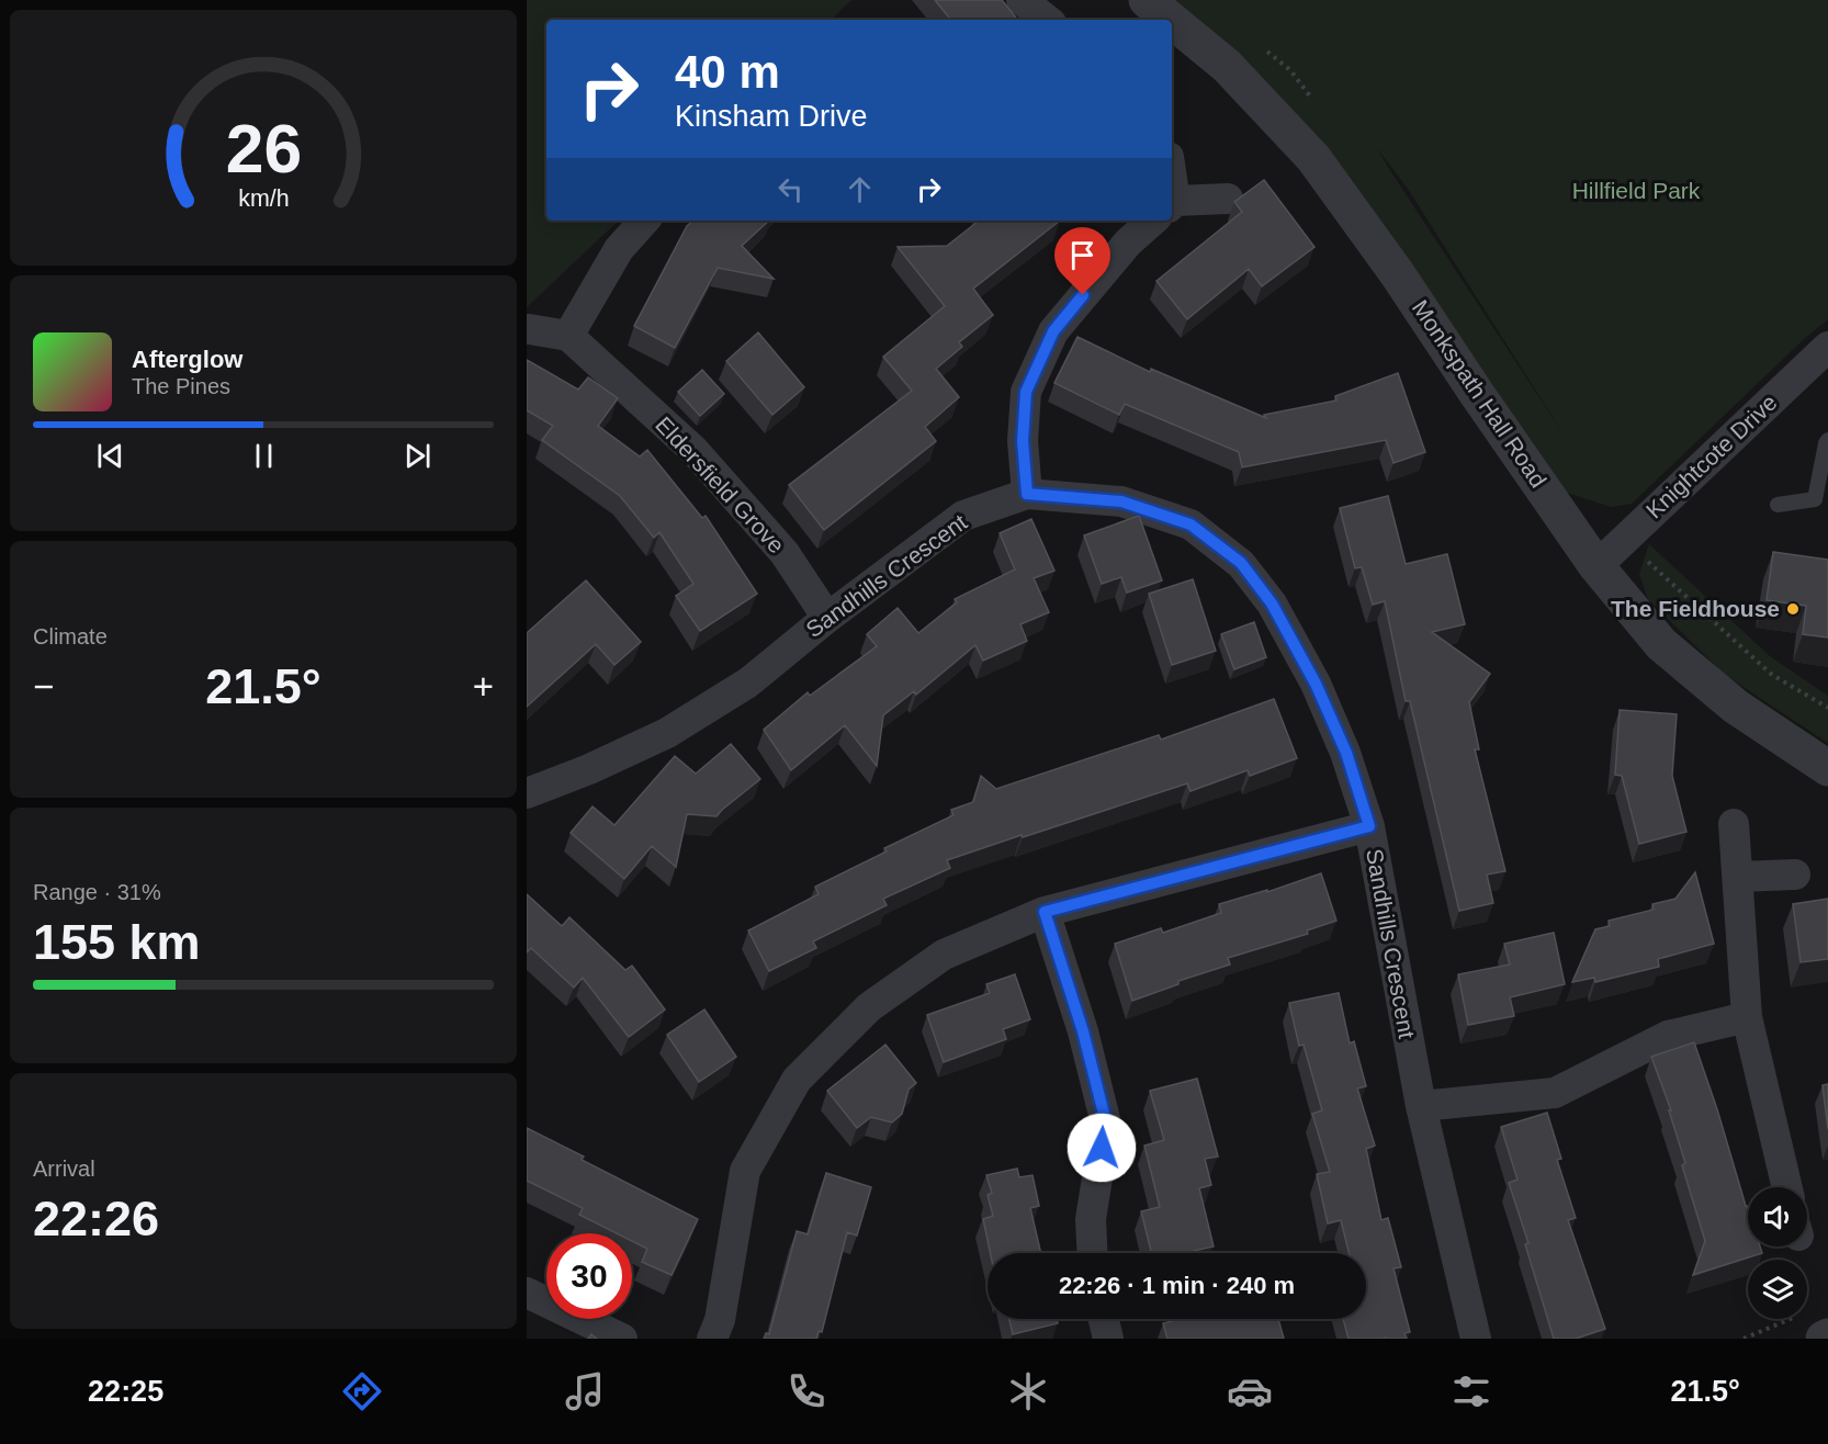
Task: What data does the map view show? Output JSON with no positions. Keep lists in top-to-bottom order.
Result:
{
  "streets": {
    "street": [
      "Monkspath Hall Road",
      "Knightcote Drive",
      "Eldersfield Grove",
      "Sandhills Crescent"
    ]
  },
  "crossings": [
    ["Monkspath Hall Road", "Knightcote Drive"],
    ["Eldersfield Grove", "Sandhills Crescent"]
  ],
  "parks": ["Hillfield Park"],
  "places": ["The Fieldhouse"],
  "page": {
    "turn": ["40 m", "Kinsham Drive"],
    "song": ["Afterglow", "The Pines"],
    "tile": [
      "Climate",
      ["Range · 31%", "155 km"],
      ["Arrival", "22:26"]
    ],
    "heat": ["−", "21.5°", "+"],
    "limit": "30",
    "trip": "22:26 · 1 min · 240 m",
    "tabs": ["22:25", "21.5°"],
    "gauge": ["26", "km/h"]
  }
}
